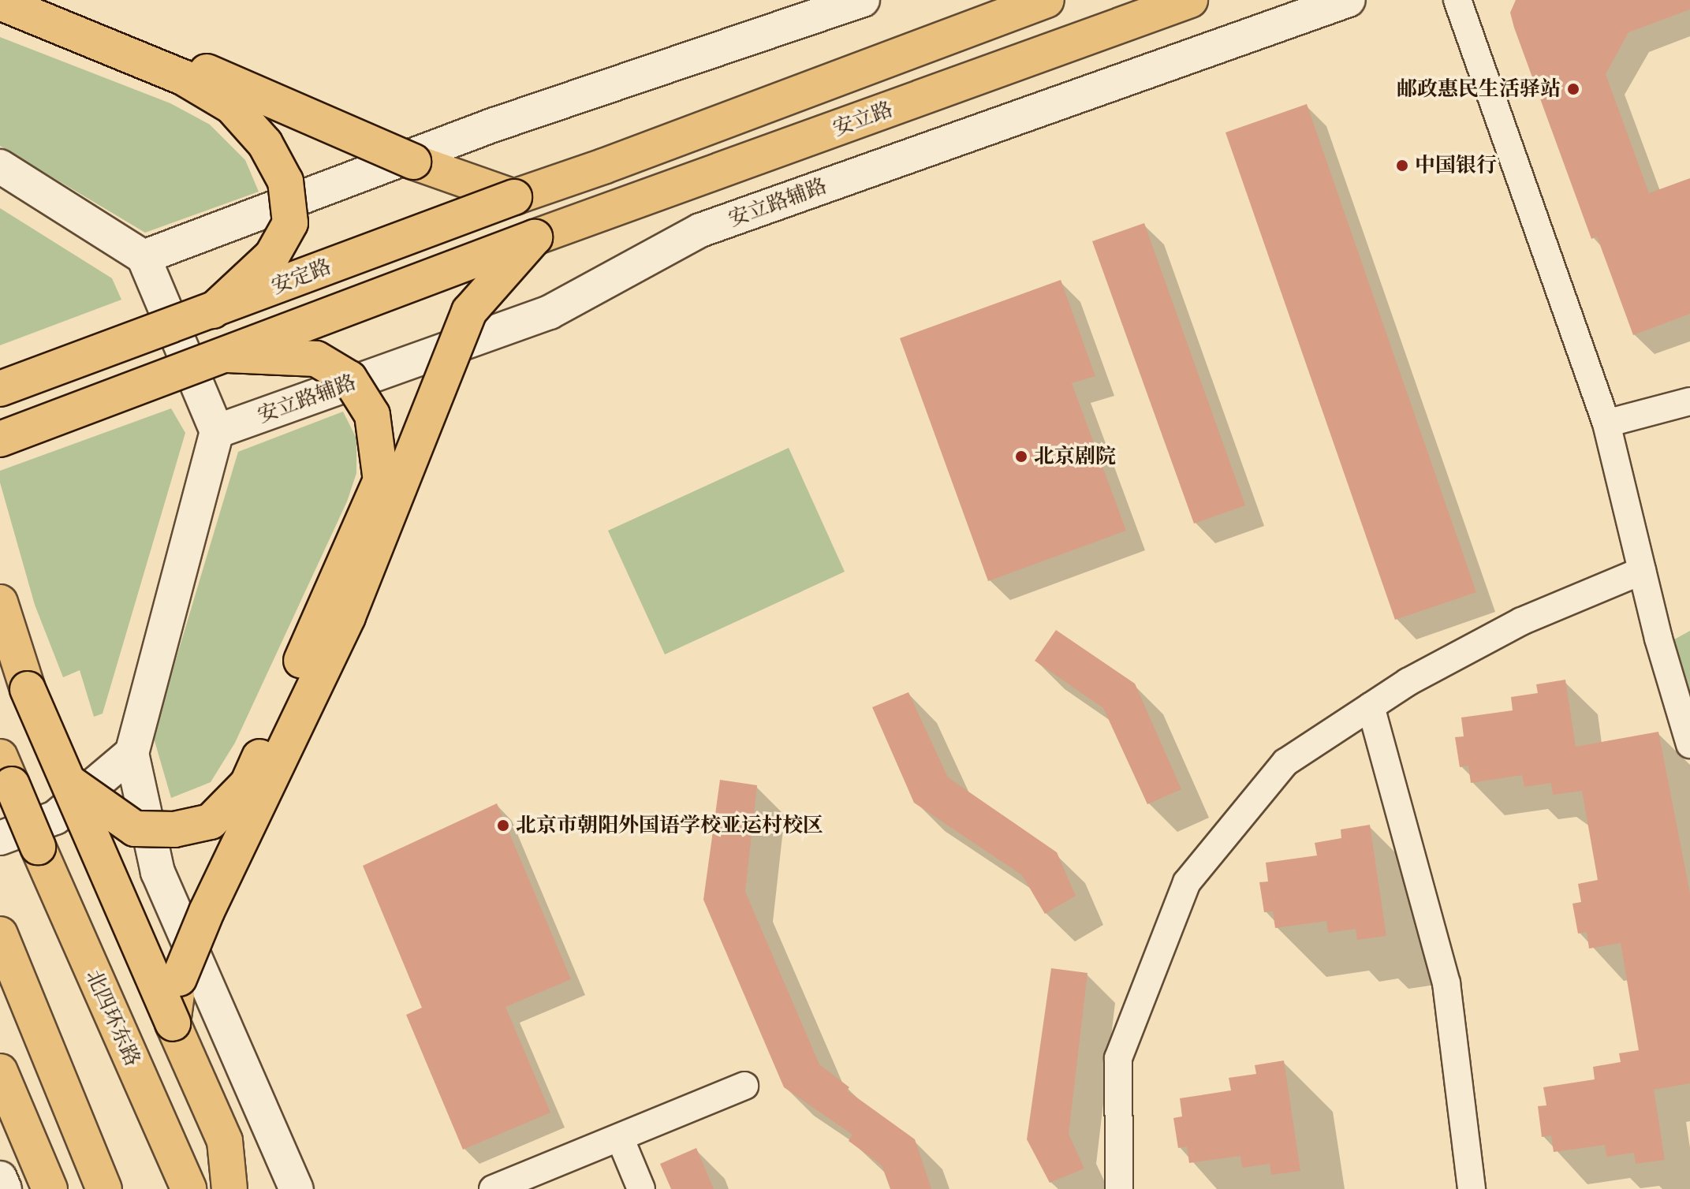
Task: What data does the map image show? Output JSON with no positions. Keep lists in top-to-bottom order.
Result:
{
  "streets": {
    "main road": ["安立路", "安定路", "北四环东路"],
    "street": ["安立路辅路"]
  },
  "places": [
    "邮政惠民生活驿站",
    "中国银行",
    "北京剧院",
    "北京市朝阳外国语学校亚运村校区"
  ]
}
